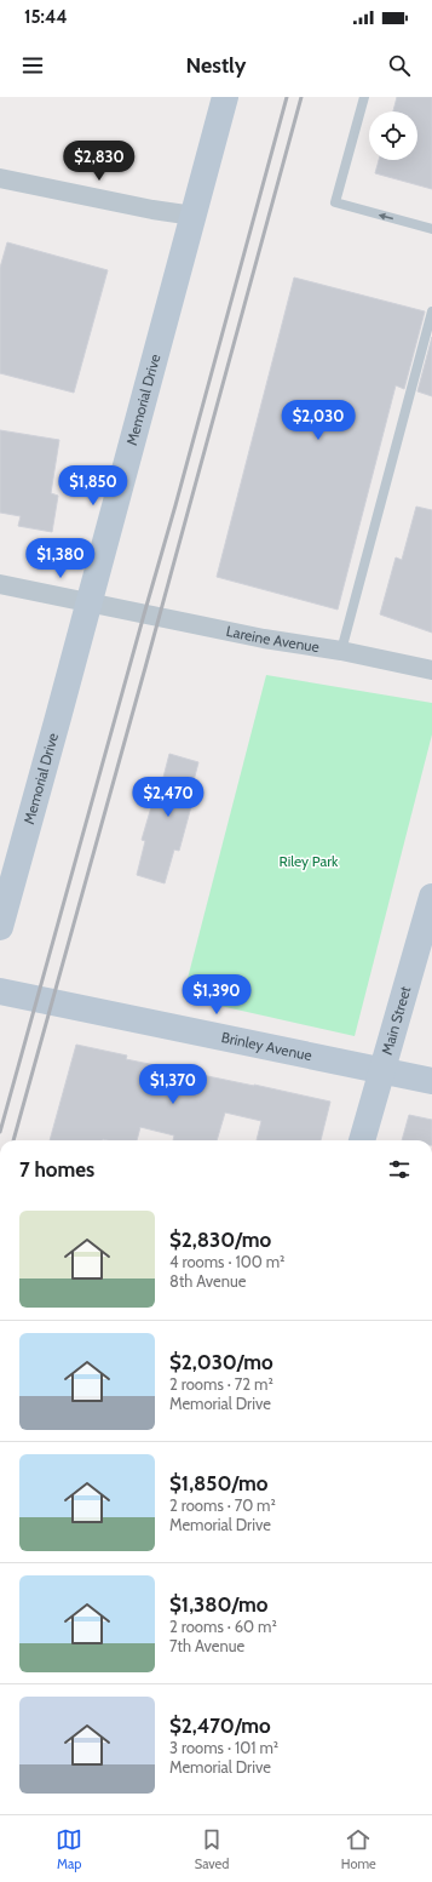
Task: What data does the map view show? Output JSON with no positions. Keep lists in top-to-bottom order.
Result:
{
  "streets": {
    "street": [
      "Memorial Drive",
      "Lareine Avenue",
      "Main Street",
      "Brinley Avenue"
    ]
  },
  "crossings": [
    ["Memorial Drive", "Lareine Avenue"],
    ["Main Street", "Brinley Avenue"]
  ],
  "parks": ["Riley Park"],
  "page": {
    "status": "15:44",
    "header": "Nestly",
    "price": [
      "$2,830",
      "$2,030",
      "$1,850",
      "$1,380",
      "$2,470",
      "$1,390",
      "$1,370"
    ],
    "heading": "7 homes",
    "list": [
      {
        "name": "$2,830/mo",
        "note": "4 rooms · 100 m² · 8th Avenue"
      },
      {
        "name": "$2,030/mo",
        "note": "2 rooms · 72 m² · Memorial Drive"
      },
      {
        "name": "$1,850/mo",
        "note": "2 rooms · 70 m² · Memorial Drive"
      },
      {
        "name": "$1,380/mo",
        "note": "2 rooms · 60 m² · 7th Avenue"
      },
      {
        "name": "$2,470/mo",
        "note": "3 rooms · 101 m² · Memorial Drive"
      }
    ],
    "tabs": ["Map", "Saved", "Home"]
  }
}
